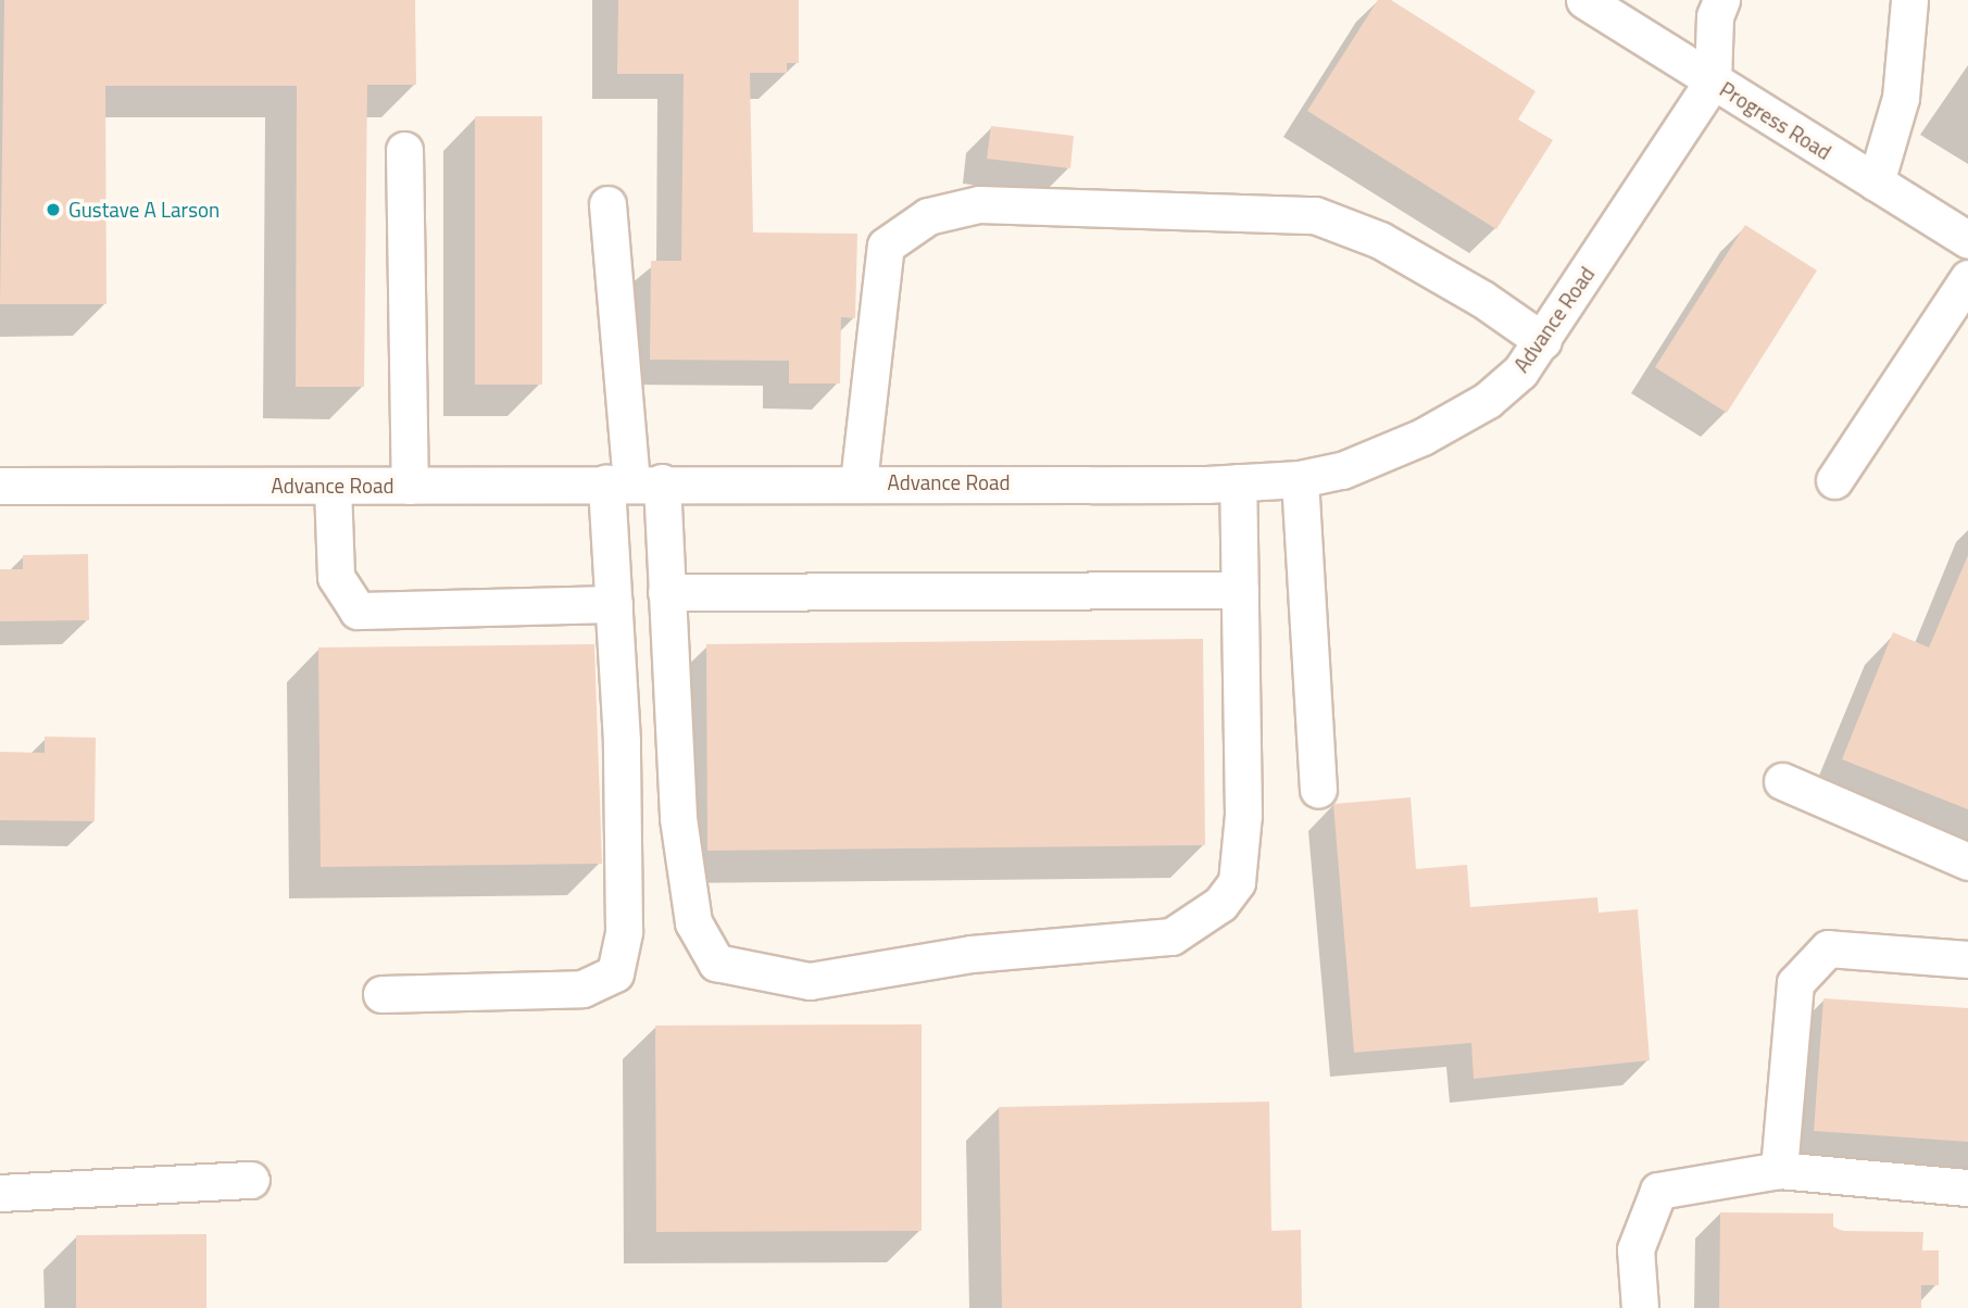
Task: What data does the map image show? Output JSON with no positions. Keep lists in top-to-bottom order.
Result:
{
  "streets": {
    "street": ["Progress Road", "Advance Road"]
  },
  "crossings": [
    ["Progress Road", "Advance Road"]
  ],
  "places": ["Gustave A Larson"]
}
